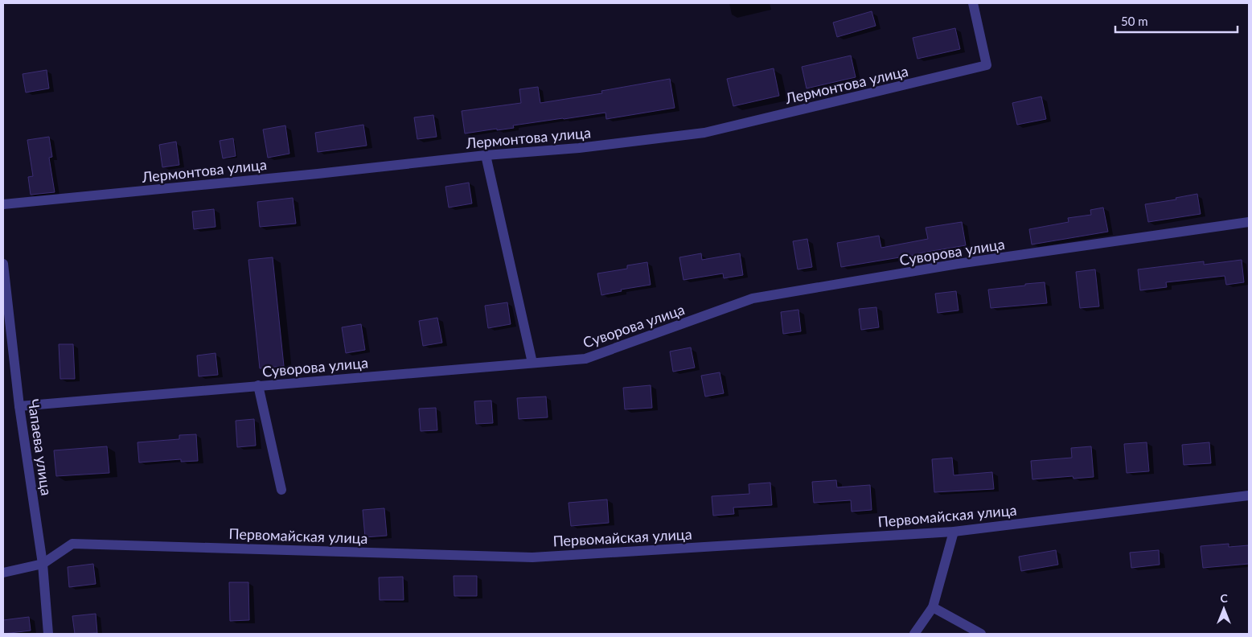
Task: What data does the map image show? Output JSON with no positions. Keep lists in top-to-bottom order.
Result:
{
  "streets": {
    "street": [
      "Лермонтова улица",
      "Суворова улица",
      "Чапаева улица",
      "Первомайская улица"
    ]
  },
  "crossings": [
    ["Суворова улица", "Чапаева улица"],
    ["Чапаева улица", "Первомайская улица"]
  ],
  "scale_bar": "50 m",
  "north": "top"
}
